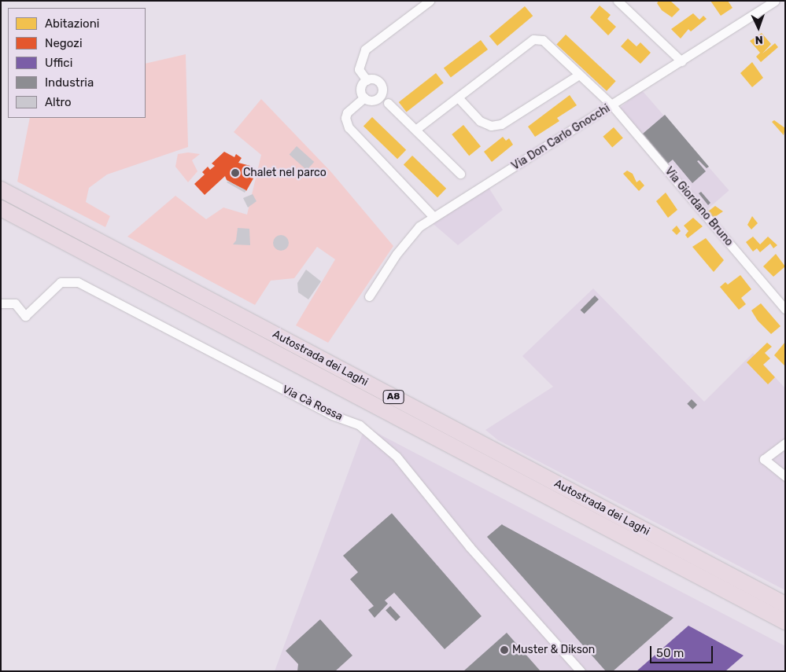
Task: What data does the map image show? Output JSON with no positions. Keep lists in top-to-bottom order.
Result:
{
  "streets": {
    "highway": ["Autostrada dei Laghi", "A8"],
    "street": ["Via Don Carlo Gnocchi", "Via Giordano Bruno", "Via Cà Rossa"]
  },
  "crossings": [
    ["Via Don Carlo Gnocchi", "Via Giordano Bruno"]
  ],
  "places": ["Chalet nel parco", "Muster & Dikson"],
  "legend": [
    "Abitazioni",
    "Negozi",
    "Uffici",
    "Industria",
    "Altro"
  ],
  "scale_bar": "50 m",
  "north": "bottom"
}
